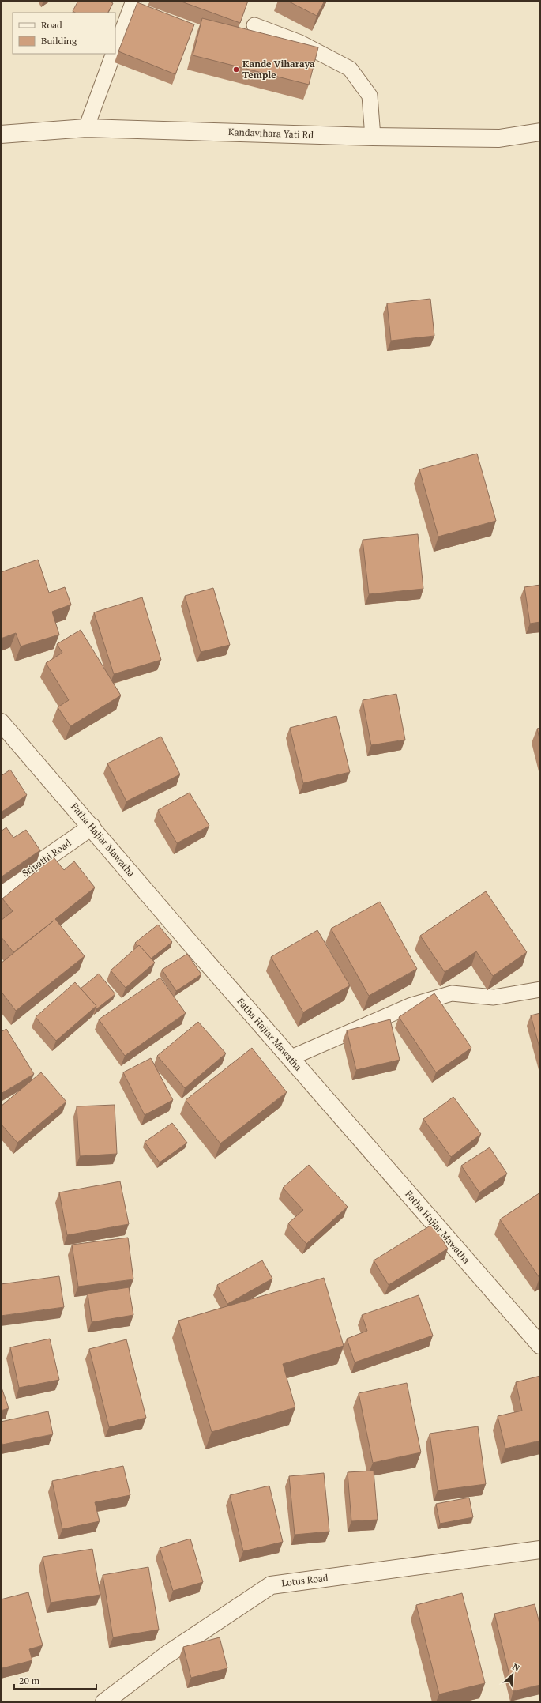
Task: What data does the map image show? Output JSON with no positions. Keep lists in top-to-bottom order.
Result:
{
  "streets": {
    "street": [
      "Kandavihara Yati Rd",
      "Fatha Hajiar Mawatha",
      "Sripathi Road",
      "Lotus Road"
    ]
  },
  "crossings": [
    ["Fatha Hajiar Mawatha", "Sripathi Road"]
  ],
  "places": ["Kande Viharaya Temple"],
  "legend": ["Road", "Building"],
  "scale_bar": "20 m",
  "north": "top right"
}
